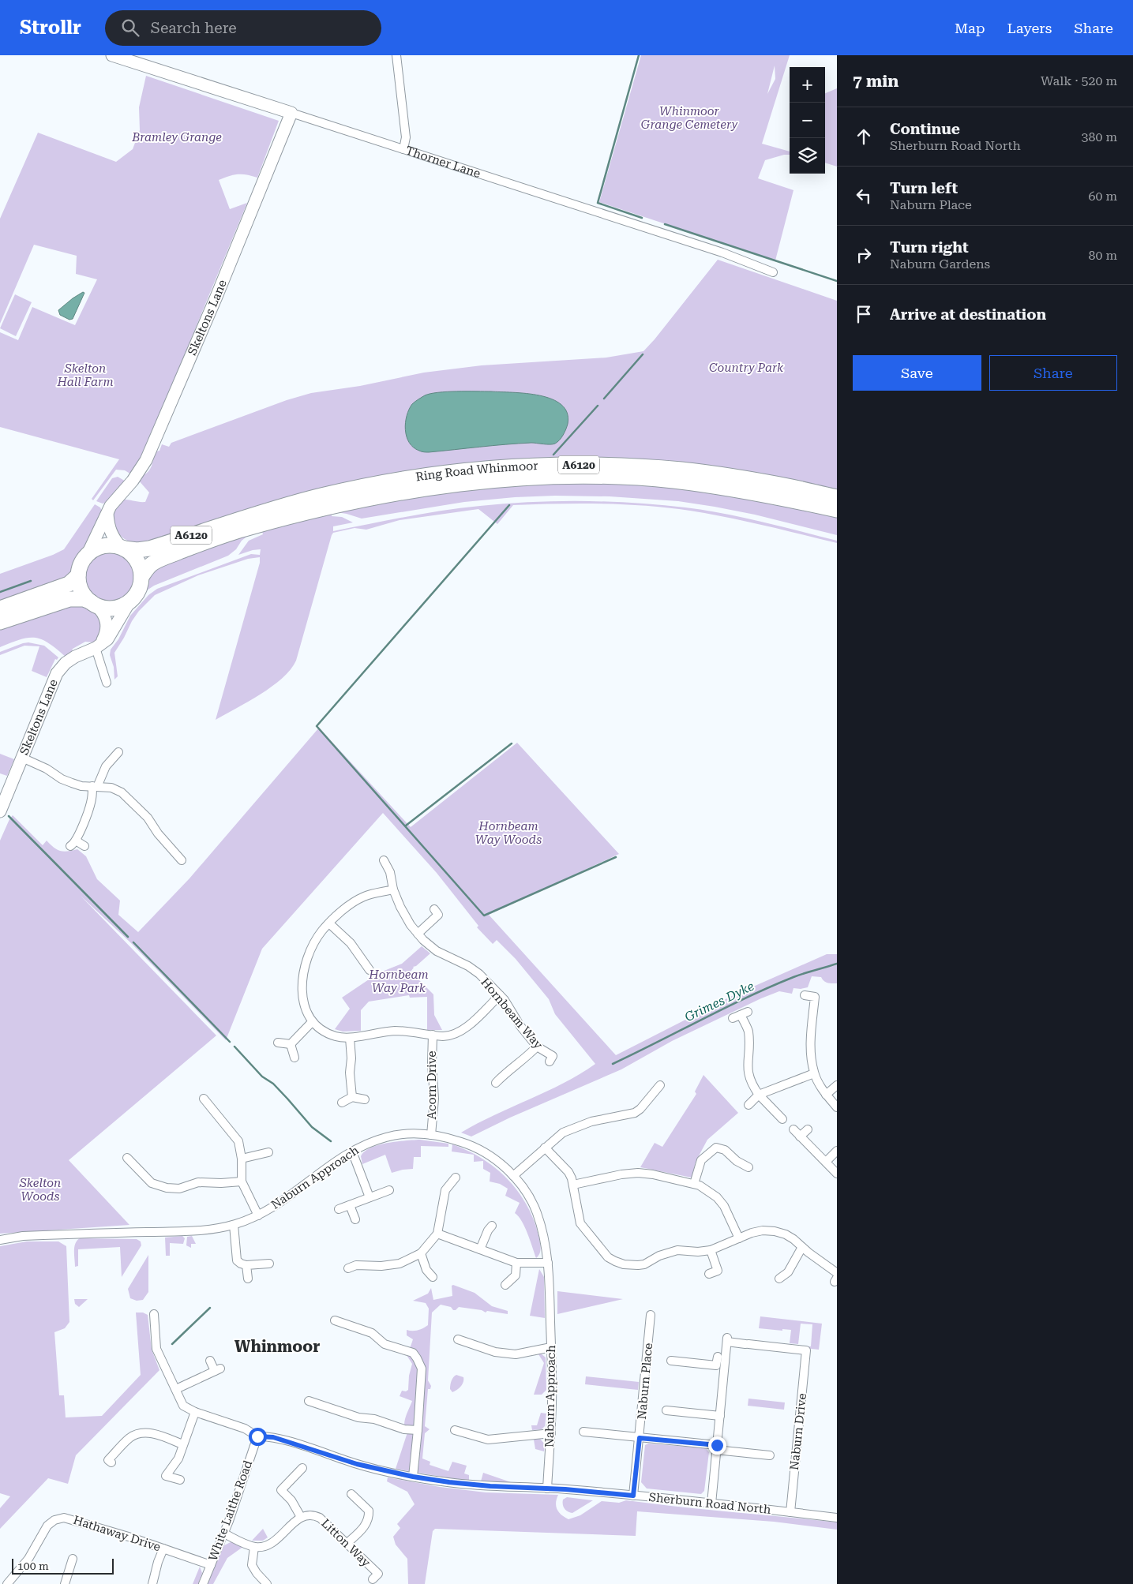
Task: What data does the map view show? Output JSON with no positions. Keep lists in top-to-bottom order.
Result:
{
  "streets": {
    "highway": ["A6120", "Ring Road Whinmoor"],
    "street": [
      "Thorner Lane",
      "Skeltons Lane",
      "Hornbeam Way",
      "Acorn Drive",
      "Naburn Approach",
      "Naburn Place",
      "Naburn Drive",
      "Sherburn Road North",
      "White Laithe Road",
      "Hathaway Drive",
      "Litton Way"
    ]
  },
  "crossings": [
    ["Thorner Lane", "Skeltons Lane"],
    ["Skeltons Lane", "Ring Road Whinmoor"],
    ["Acorn Drive", "Naburn Approach"],
    ["Naburn Approach", "Sherburn Road North"],
    ["Naburn Place", "Sherburn Road North"],
    ["Naburn Drive", "Sherburn Road North"],
    ["Sherburn Road North", "White Laithe Road"],
    ["White Laithe Road", "Hathaway Drive"]
  ],
  "districts": ["Whinmoor"],
  "water": ["Grimes Dyke"],
  "parks": [
    "Whinmoor Grange Cemetery",
    "Bramley Grange",
    "Country Park",
    "Skelton Hall Farm",
    "Hornbeam Way Woods",
    "Hornbeam Way Park",
    "Skelton Woods"
  ],
  "scale_bar": "100 m",
  "page": {
    "header": "Strollr",
    "search": "Search here",
    "nav": ["Map", "Layers", "Share"],
    "heading": ["7 min", "Walk · 520 m"],
    "map_buttons": ["+", "−"],
    "list": [
      ["Continue", "Sherburn Road North", "380 m"],
      ["Turn left", "Naburn Place", "60 m"],
      ["Turn right", "Naburn Gardens", "80 m"],
      "Arrive at destination"
    ],
    "buttons": ["Save", "Share"],
    "scale": "100 m"
  }
}
